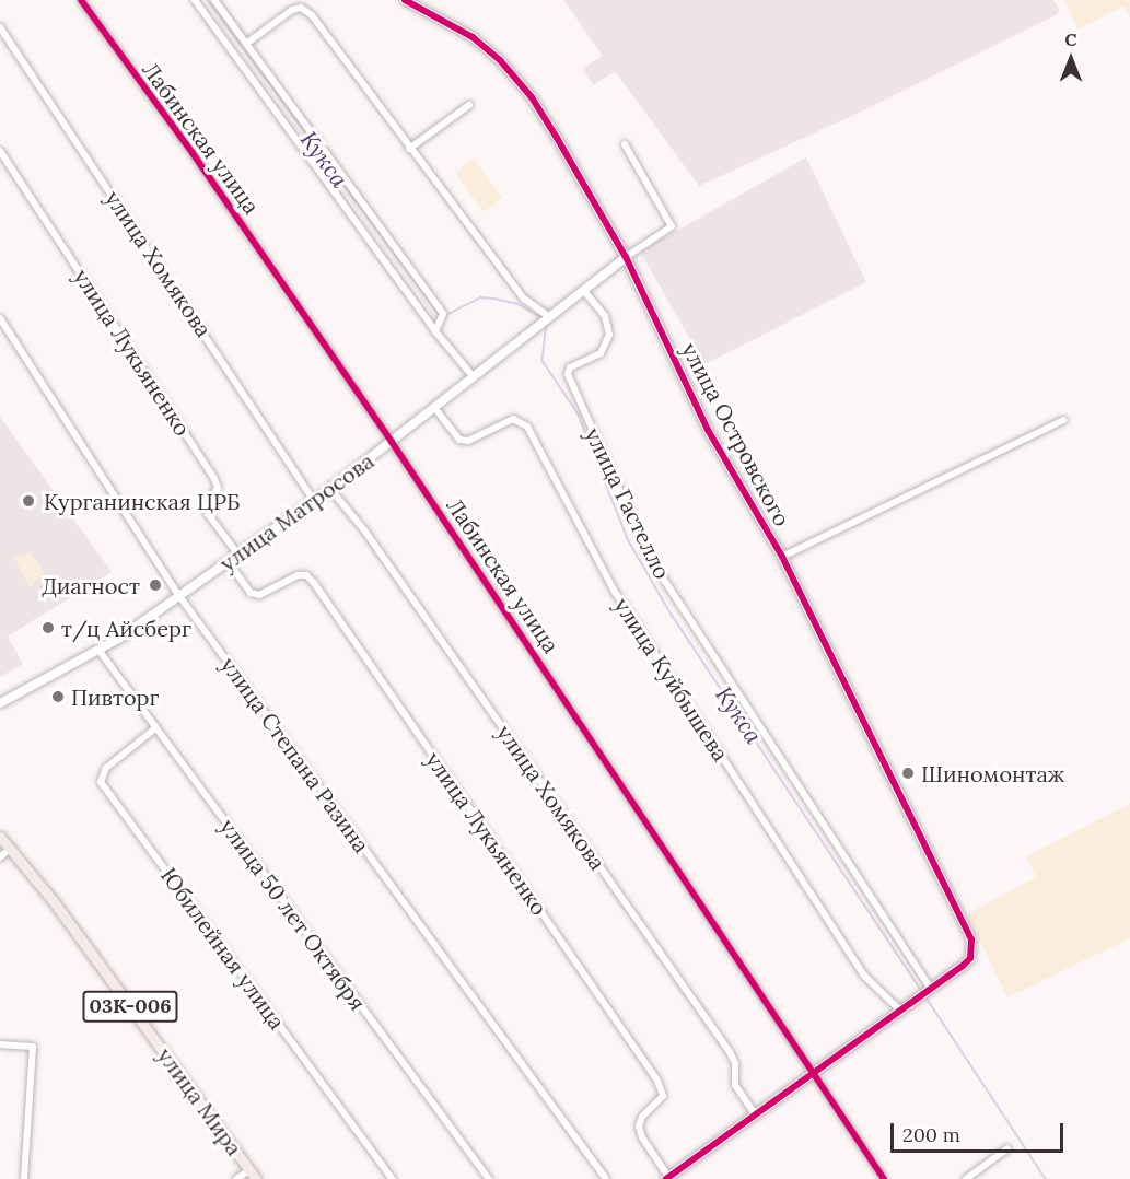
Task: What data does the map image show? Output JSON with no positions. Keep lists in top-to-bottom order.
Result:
{
  "streets": {
    "main road": ["03К-006", "улица Мира"],
    "street": [
      "Лабинская улица",
      "улица Хомякова",
      "улица Лукьяненко",
      "улица Островского",
      "улица Гастелло",
      "улица Матросова",
      "улица Куйбышева",
      "улица Степана Разина",
      "улица 50 лет Октября",
      "Юбилейная улица"
    ]
  },
  "crossings": [
    ["Лабинская улица", "улица Матросова"],
    ["улица Хомякова", "улица Матросова"],
    ["улица Лукьяненко", "улица Матросова"],
    ["улица Островского", "улица Гастелло"],
    ["улица Островского", "улица Матросова"],
    ["улица Гастелло", "улица Матросова"],
    ["улица Матросова", "улица Куйбышева"],
    ["улица Матросова", "улица Степана Разина"],
    ["улица Матросова", "улица 50 лет Октября"],
    ["улица 50 лет Октября", "Юбилейная улица"]
  ],
  "water": ["Кукса"],
  "places": [
    "Курганинская ЦРБ",
    "Диагност",
    "т/ц Айсберг",
    "Пивторг",
    "Шиномонтаж"
  ],
  "scale_bar": "200 m",
  "north": "top"
}
